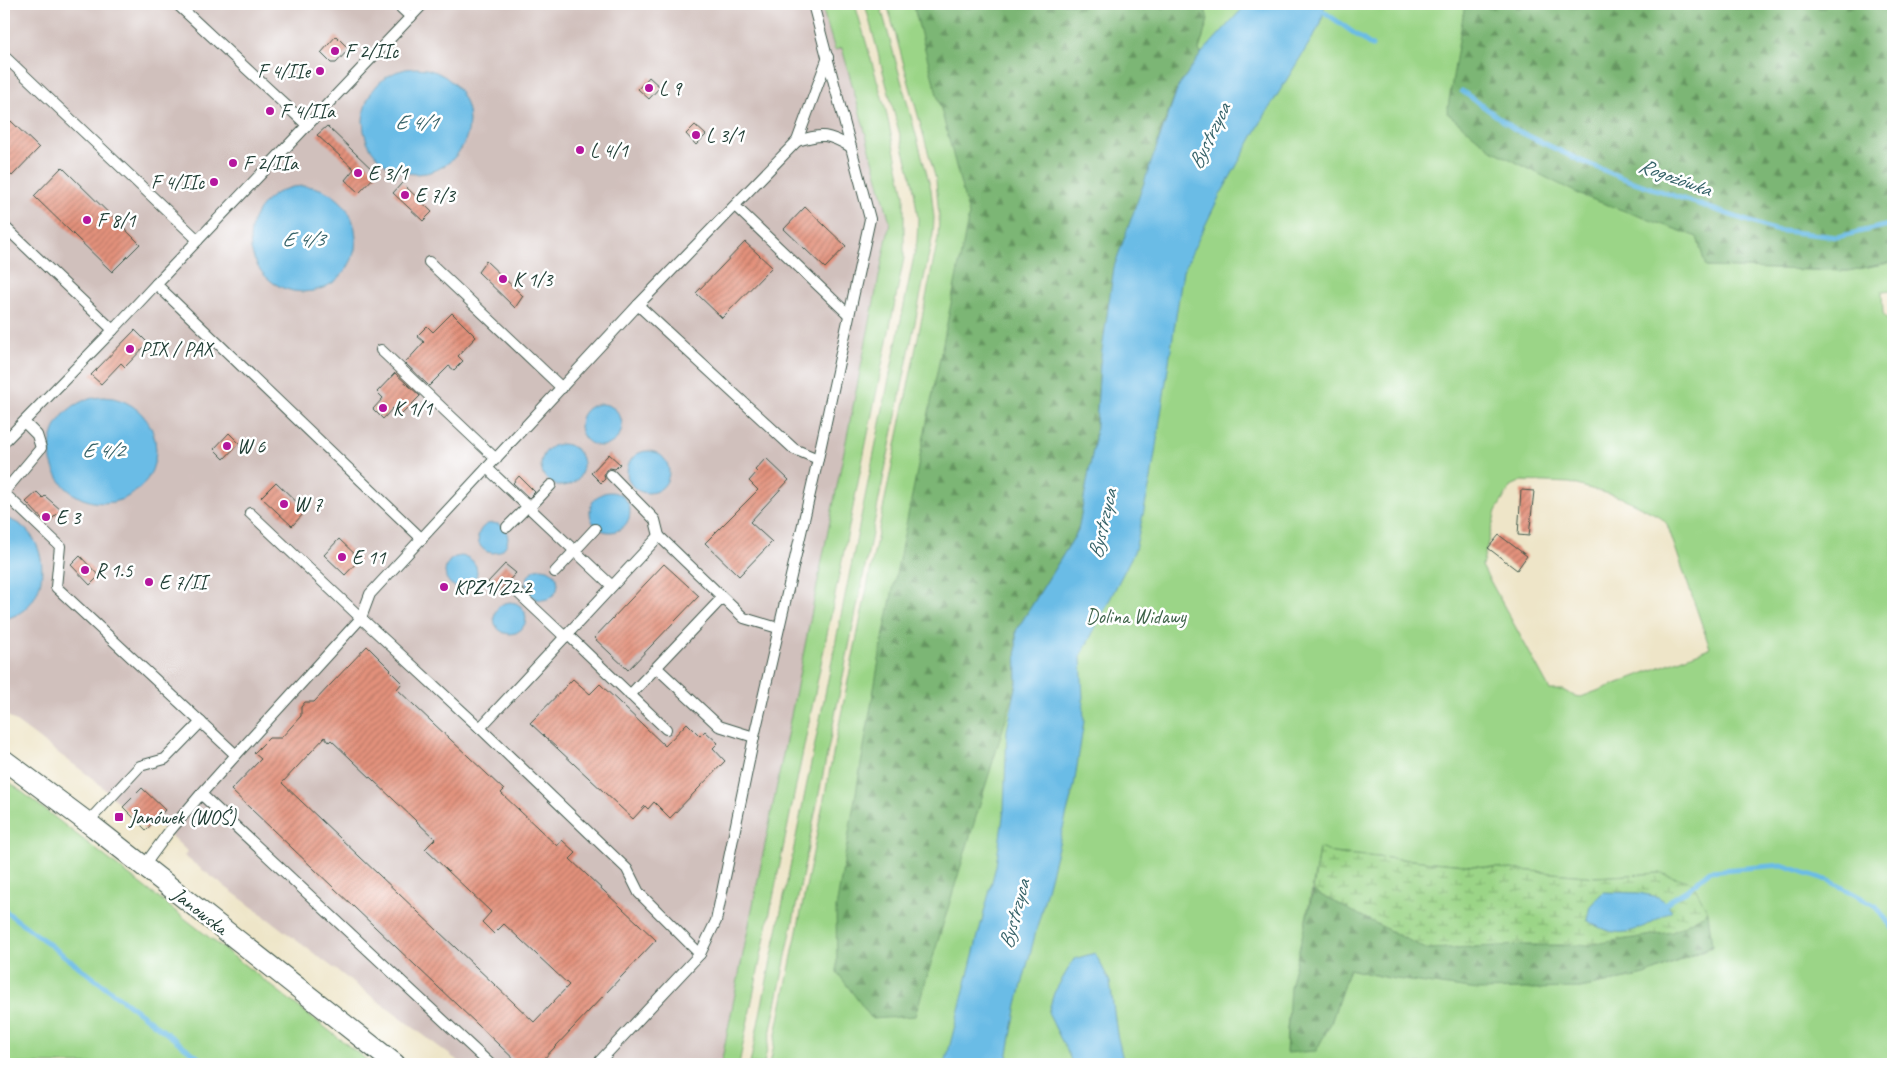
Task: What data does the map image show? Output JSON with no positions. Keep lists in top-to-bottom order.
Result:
{
  "streets": {
    "street": ["Janowska"]
  },
  "water": [
    "E 4/1",
    "Bystrzyca",
    "Rogożówka",
    "E 4/3",
    "E 4/2"
  ],
  "parks": ["Dolina Widawy"],
  "places": {
    "other": [
      "F 2/IIc",
      "F 4/IIe",
      "L 9",
      "F 4/IIa",
      "L 3/1",
      "L 4/1",
      "F 2/IIa",
      "E 3/1",
      "F 4/IIc",
      "E 7/3",
      "F 8/1",
      "K 1/3",
      "PIX / PAX",
      "K 1/1",
      "W 6",
      "W 7",
      "E 3",
      "E 11",
      "R 1.5",
      "E 7/II",
      "KPZ1/Z2.2"
    ],
    "transit": ["Janówek (WOŚ)"]
  }
}
